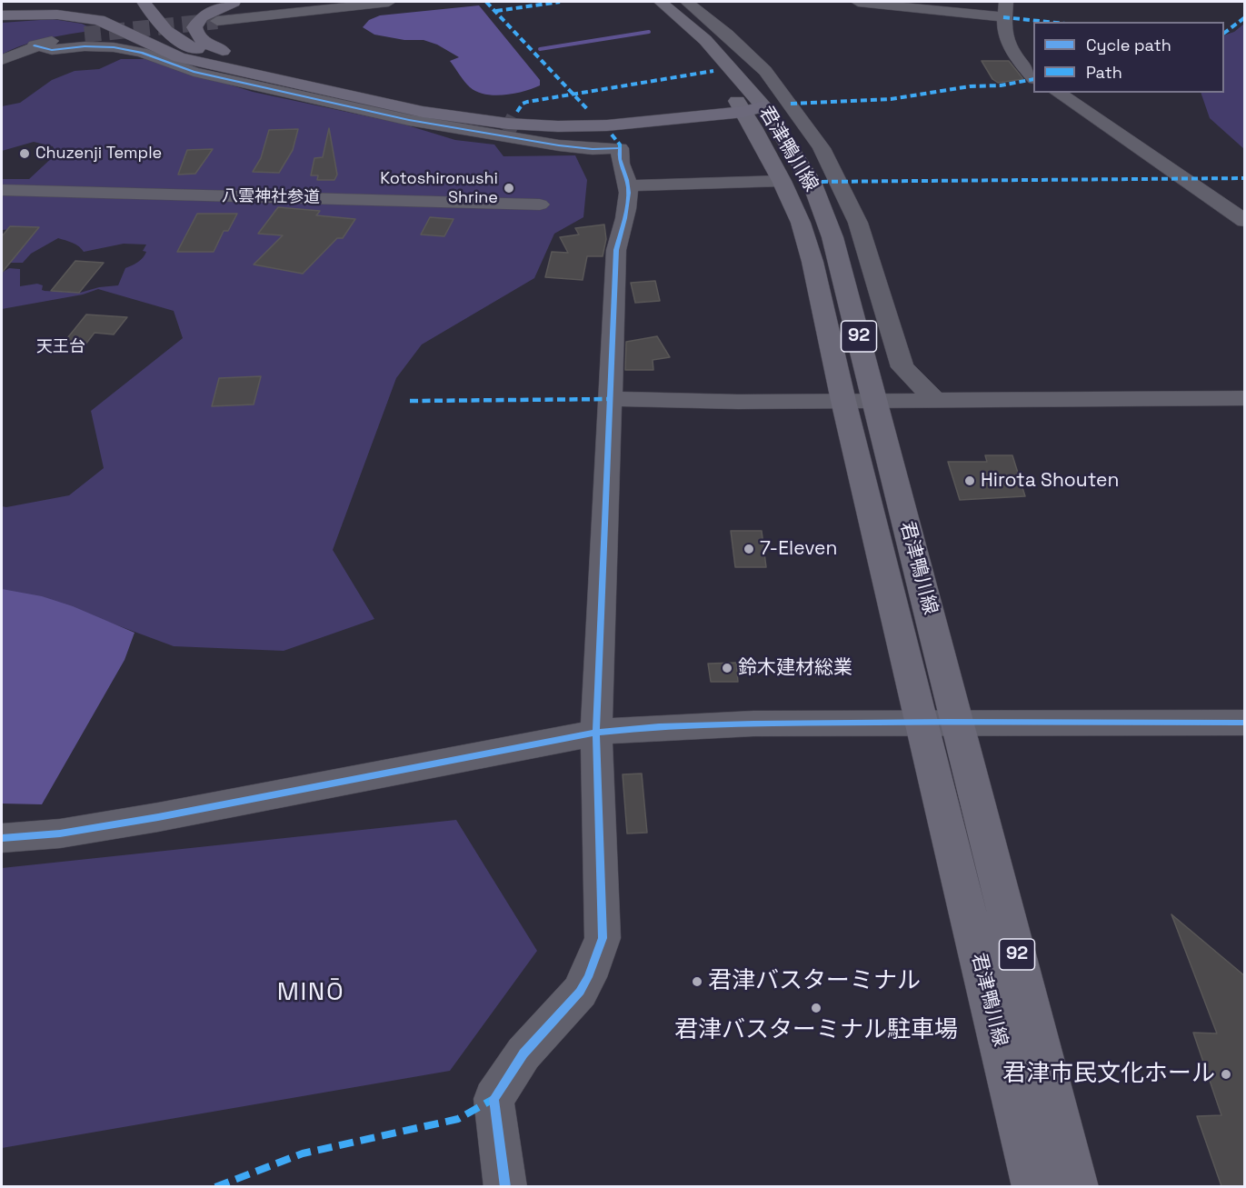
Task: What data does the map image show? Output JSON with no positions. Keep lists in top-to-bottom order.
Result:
{
  "streets": {
    "main road": ["君津鴨川線", "92"],
    "street": ["八雲神社参道"]
  },
  "districts": ["天王台", "MINŌ"],
  "places": [
    "Chuzenji Temple",
    "Kotoshironushi Shrine",
    "Hirota Shouten",
    "7-Eleven",
    "鈴木建材総業",
    "君津バスターミナル",
    "君津バスターミナル駐車場",
    "君津市民文化ホール"
  ],
  "legend": ["Cycle path", "Path"]
}
